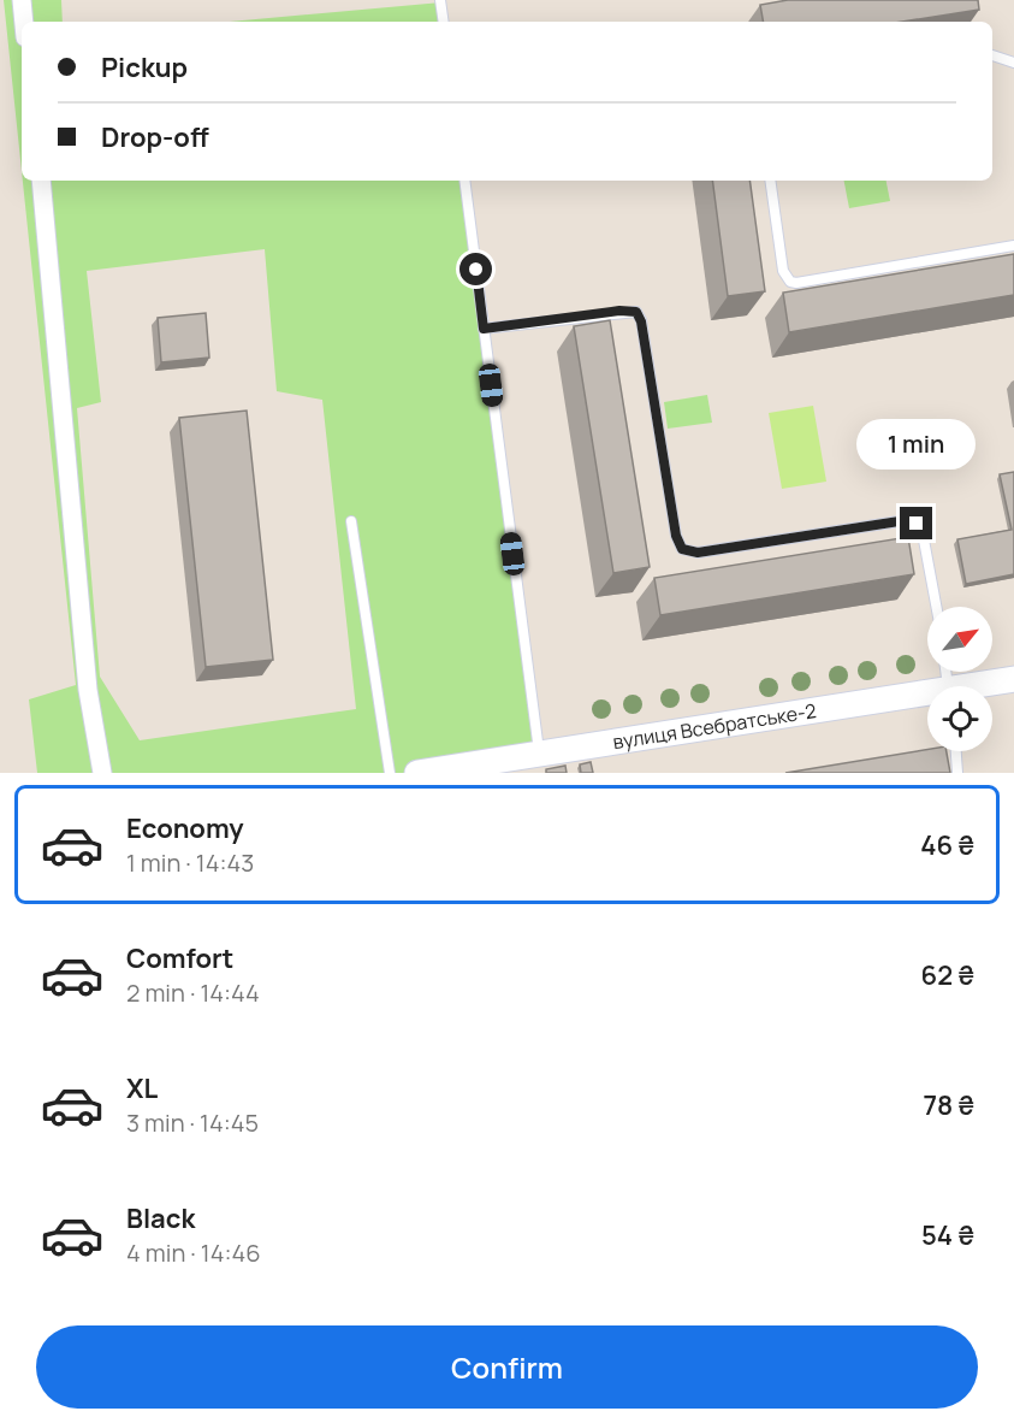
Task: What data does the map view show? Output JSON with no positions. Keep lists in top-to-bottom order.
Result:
{
  "streets": {
    "street": ["вулиця Всебратське-2"]
  },
  "north": "top right",
  "page": {
    "banner": ["Pickup", "Drop-off"],
    "bubble": "1 min",
    "list": [
      {
        "name": "Economy",
        "note": "1 min · 14:43",
        "value": "46 ₴"
      },
      {
        "name": "Comfort",
        "note": "2 min · 14:44",
        "value": "62 ₴"
      },
      {
        "name": "XL",
        "note": "3 min · 14:45",
        "value": "78 ₴"
      },
      {
        "name": "Black",
        "note": "4 min · 14:46",
        "value": "54 ₴"
      }
    ],
    "buttons": "Confirm"
  }
}
